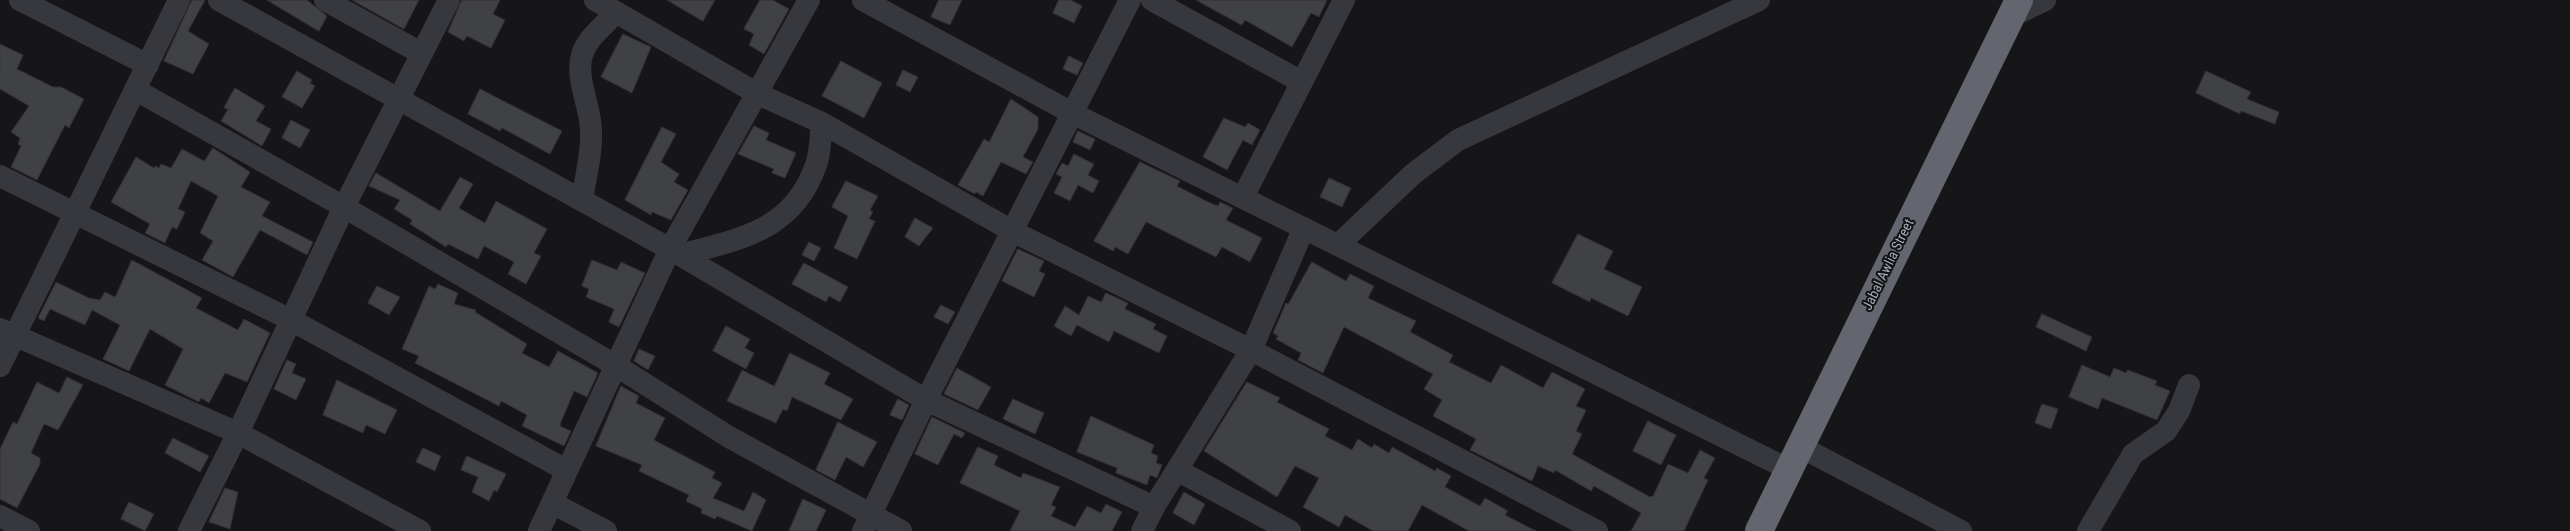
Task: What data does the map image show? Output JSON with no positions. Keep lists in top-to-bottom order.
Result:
{
  "streets": {
    "highway": ["Jabal Awlia Street"]
  }
}
